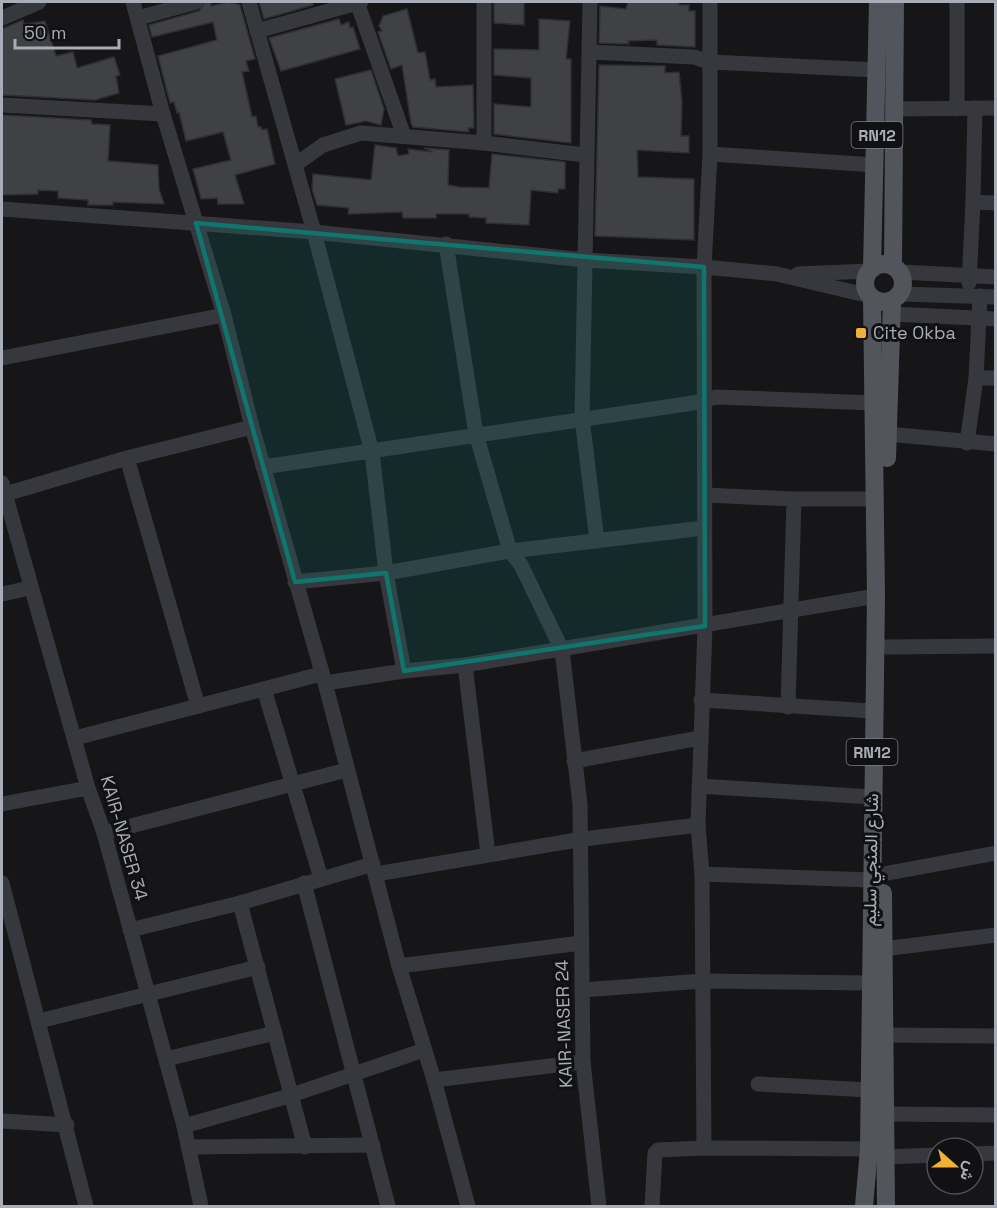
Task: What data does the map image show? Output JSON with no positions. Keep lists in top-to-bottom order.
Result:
{
  "streets": {
    "main road": ["RN12", "شارع المنجي سليم"],
    "street": ["KAIR-NASER 34", "KAIR-NASER 24"]
  },
  "crossings": [
    ["RN12", "شارع المنجي سليم"]
  ],
  "places": {
    "transit": ["Cite Okba"]
  },
  "scale_bar": "50 m",
  "north": "right"
}
